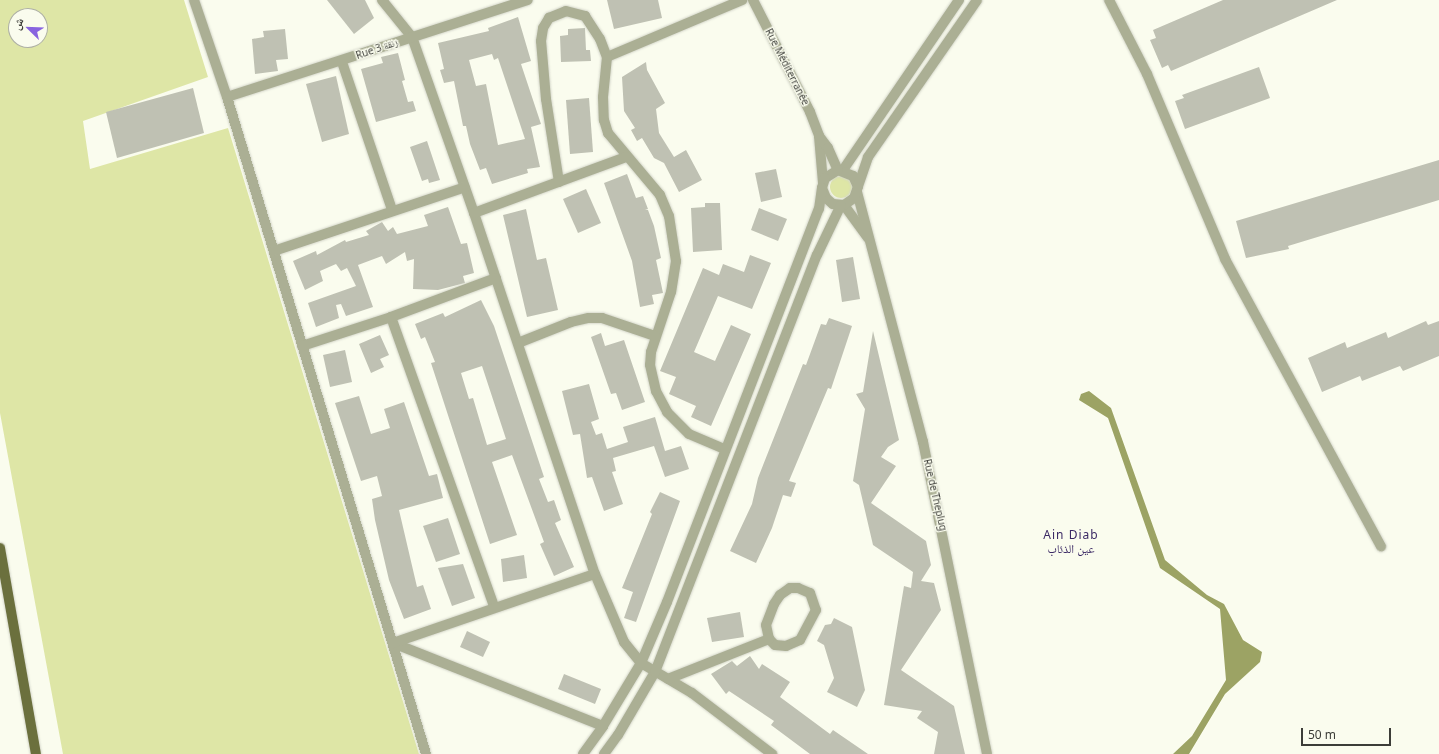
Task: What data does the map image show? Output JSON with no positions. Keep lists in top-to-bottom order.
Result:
{
  "streets": {
    "street": ["Rue 3 زنقة", "Rue Méditerranée", "Rue de Theplug"]
  },
  "districts": ["Ain Diab عين الذئاب"],
  "scale_bar": "50 m",
  "north": "top left"
}
